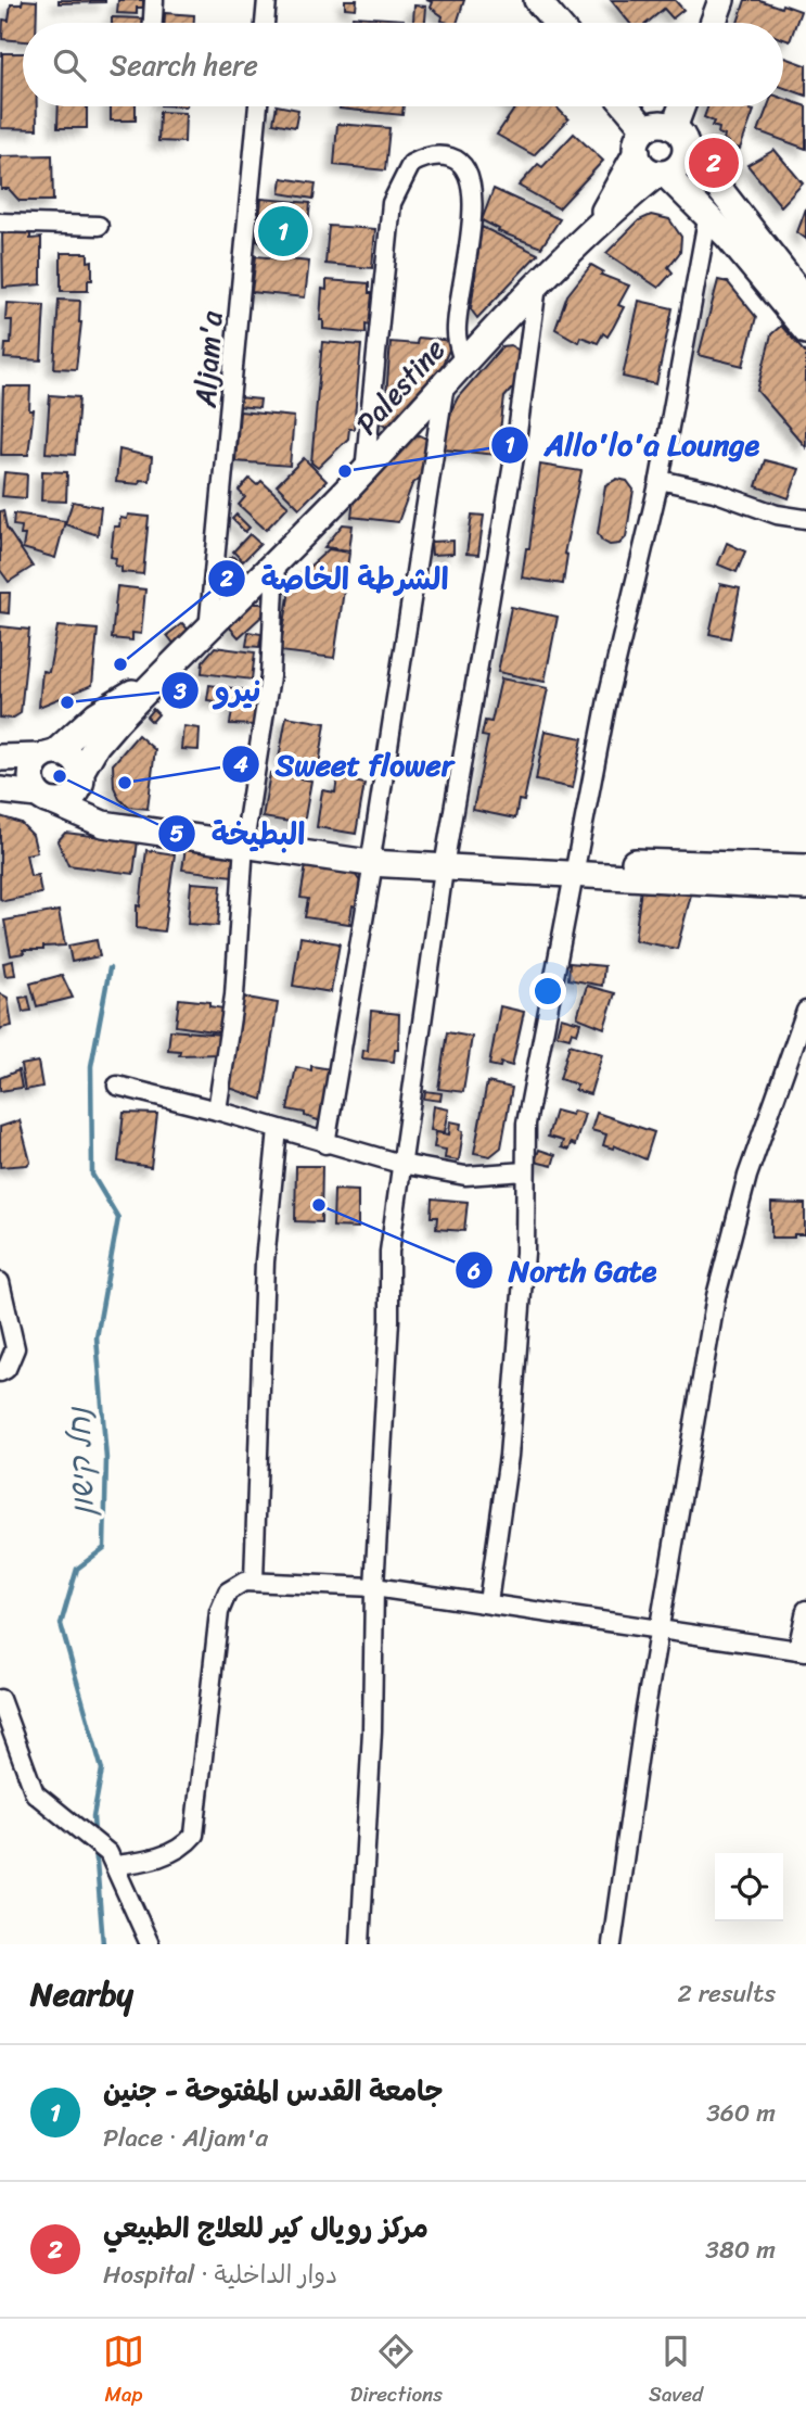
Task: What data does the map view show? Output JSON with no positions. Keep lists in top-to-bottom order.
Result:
{
  "streets": {
    "main road": ["Palestine"],
    "street": ["Aljam'a"]
  },
  "crossings": [
    ["Aljam'a", "Palestine"]
  ],
  "water": ["נחל קישון"],
  "places": [
    "Allo'lo'a Lounge",
    "الشرطة الخاصة",
    "نيرو",
    "البطيخة",
    "Sweet flower",
    "North Gate"
  ],
  "page": {
    "search": "Search here",
    "pins": ["2", "1"],
    "heading": ["Nearby", "2 results"],
    "list": [
      {
        "mark": "1",
        "name": "جامعة القدس المفتوحة - جنين",
        "note": "Place · Aljam'a",
        "value": "360 m"
      },
      {
        "mark": "2",
        "name": "مركز رويال كير للعلاج الطبيعي",
        "note": "Hospital · دوار الداخلية",
        "value": "380 m"
      }
    ],
    "nav": ["Map", "Directions", "Saved"]
  }
}
